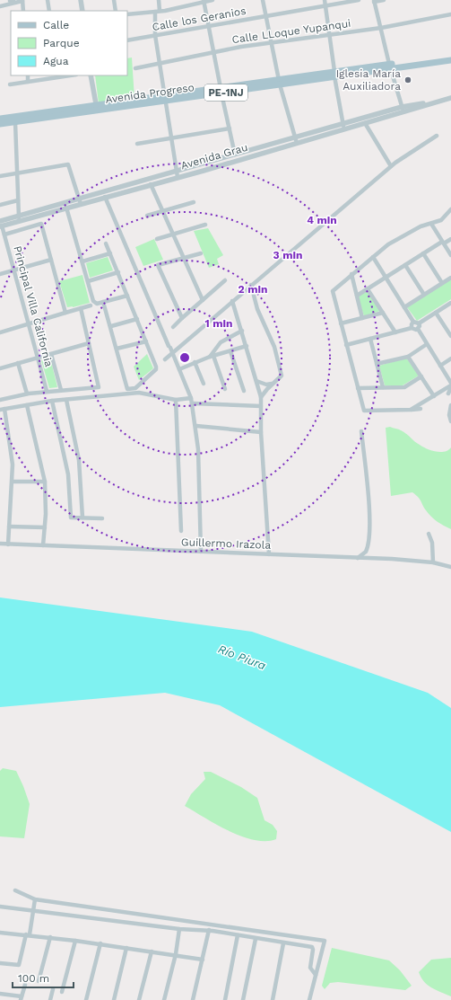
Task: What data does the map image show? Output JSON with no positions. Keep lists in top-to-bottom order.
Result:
{
  "streets": {
    "main road": ["PE-1NJ", "Avenida Progreso"],
    "street": [
      "Calle los Geranios",
      "Calle LLoque Yupanqui",
      "Avenida Grau",
      "Principal Villa California",
      "Guillermo Irazola"
    ]
  },
  "crossings": [
    ["Avenida Grau", "Principal Villa California"]
  ],
  "water": ["Río Piura"],
  "places": ["Iglesia María Auxiliadora"],
  "legend": ["Calle", "Parque", "Agua"],
  "scale_bar": "100 m",
  "rings": [
    "4 min",
    "3 min",
    "2 min",
    "1 min"
  ]
}
